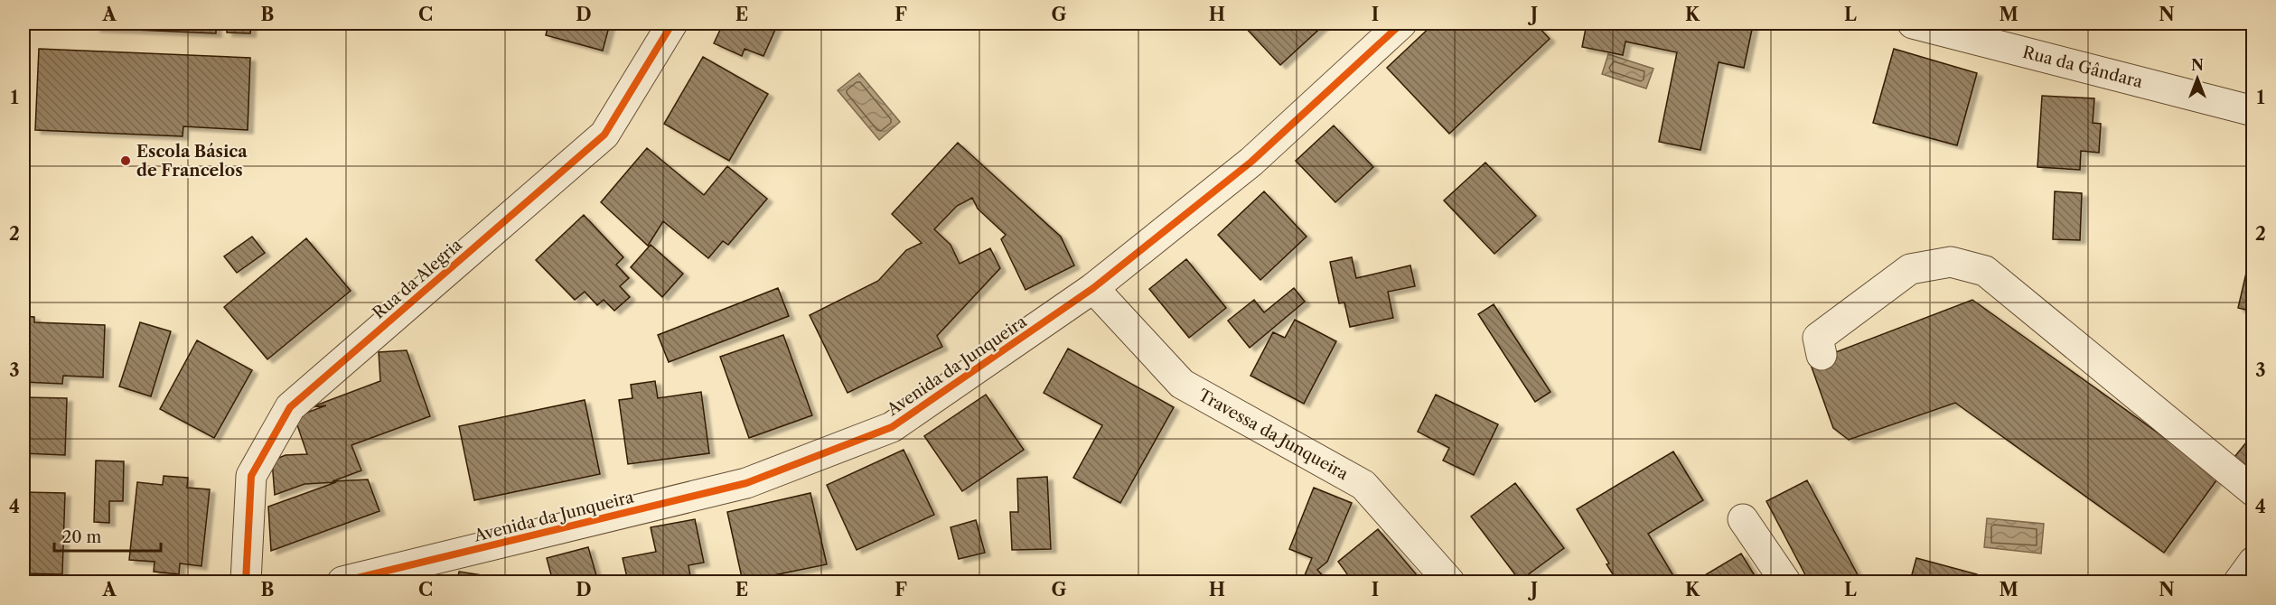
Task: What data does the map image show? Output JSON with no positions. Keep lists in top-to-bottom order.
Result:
{
  "streets": {
    "street": [
      "Rua da Gândara",
      "Rua da Alegria",
      "Avenida da Junqueira",
      "Travessa da Junqueira"
    ]
  },
  "crossings": [
    ["Avenida da Junqueira", "Travessa da Junqueira"]
  ],
  "places": ["Escola Básica de Francelos"],
  "scale_bar": "20 m",
  "north": "top",
  "grid": {
    "columns": [
      "A",
      "B",
      "C",
      "D",
      "E",
      "F",
      "G",
      "H",
      "I",
      "J",
      "K",
      "L",
      "M",
      "N"
    ],
    "rows": [
      "1",
      "2",
      "3",
      "4"
    ]
  }
}
